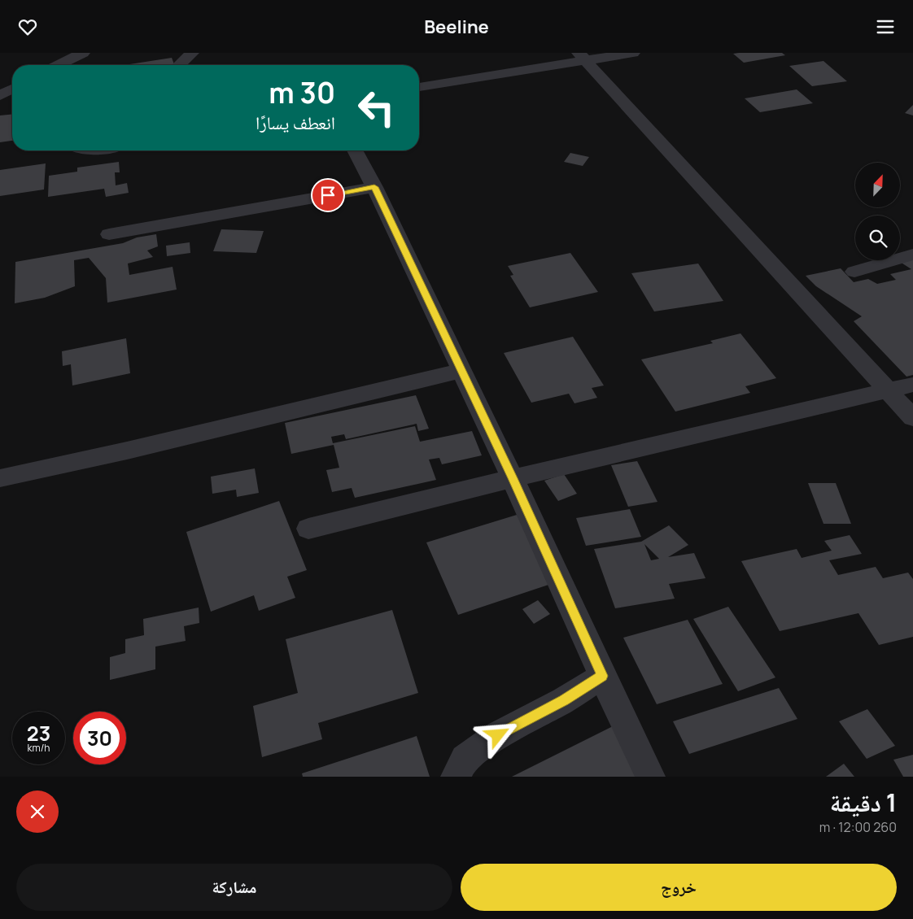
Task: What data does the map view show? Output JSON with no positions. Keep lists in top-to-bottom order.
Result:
{
  "north": "top right",
  "page": {
    "header": "Beeline",
    "turn": ["30 m", "انعطف يسارًا"],
    "speed": "23 km/h",
    "limit": "30",
    "heading": ["1 دقيقة", "260 m · 12:00"],
    "buttons": ["خروج", "مشاركة"]
  }
}
